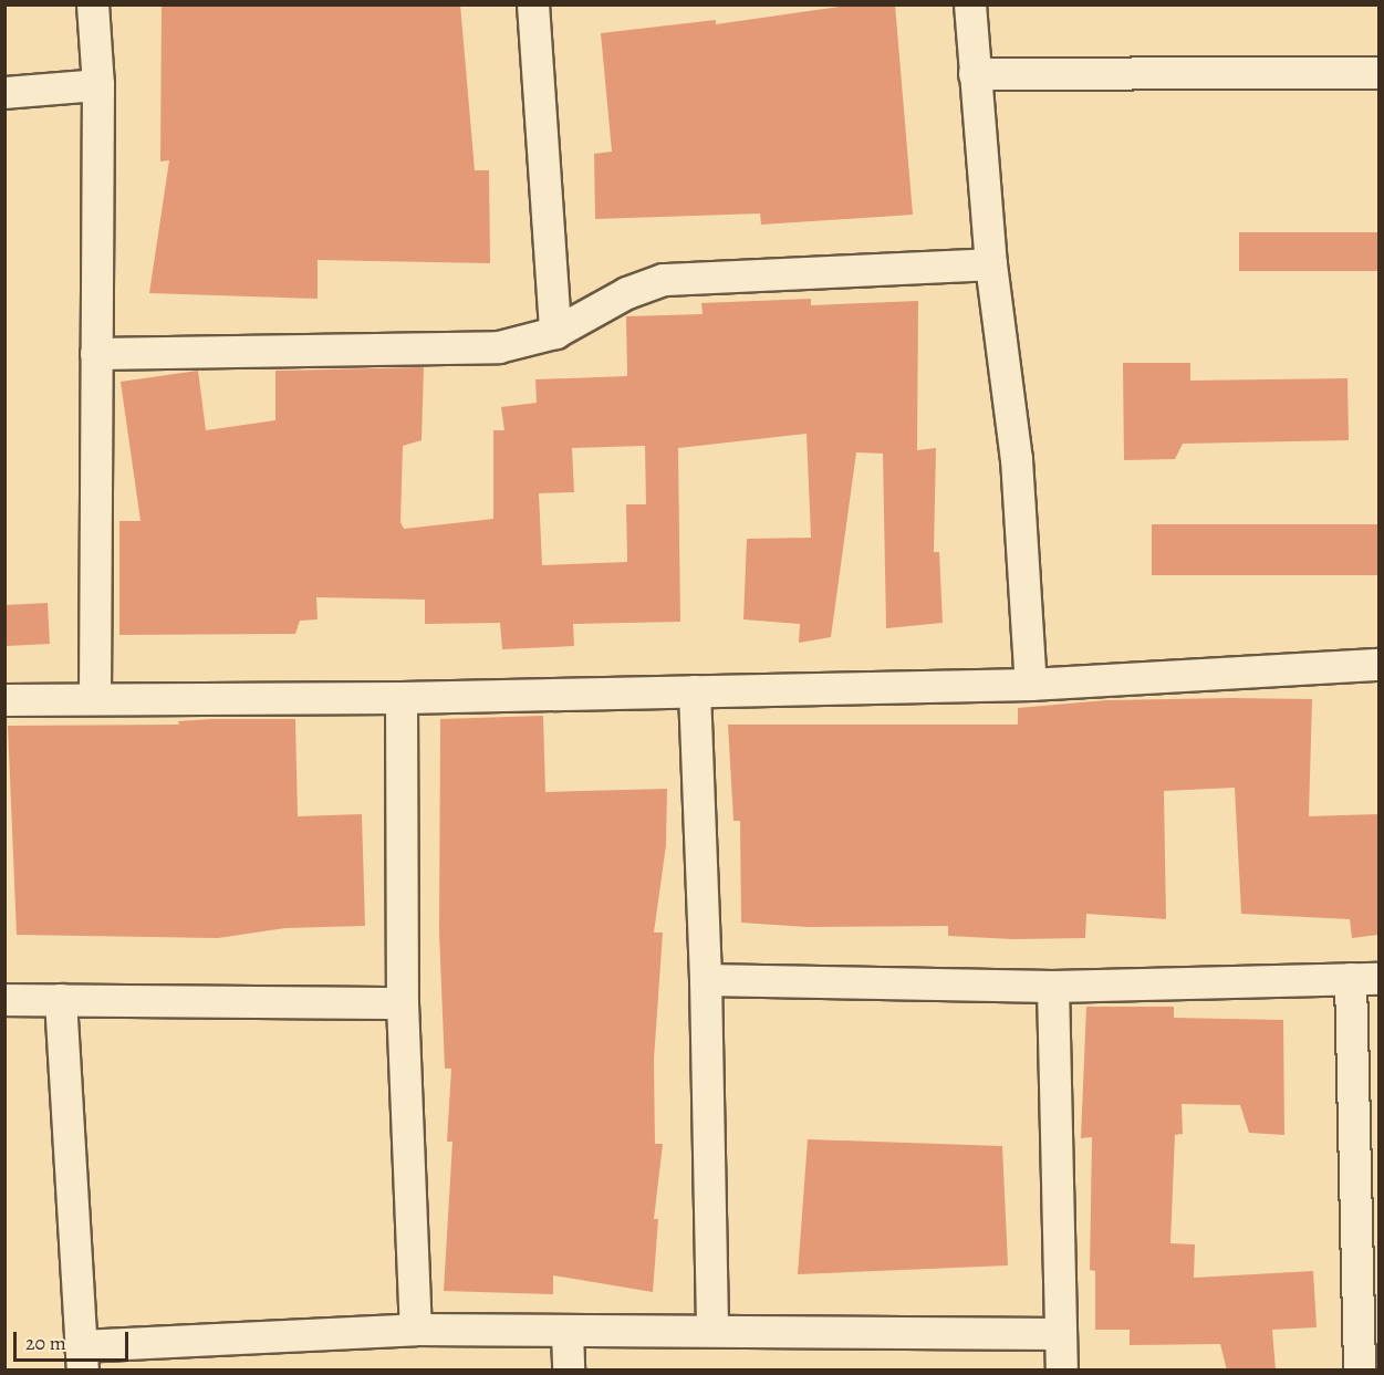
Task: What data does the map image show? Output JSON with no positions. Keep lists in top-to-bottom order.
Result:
{
  "scale_bar": "20 m"
}
